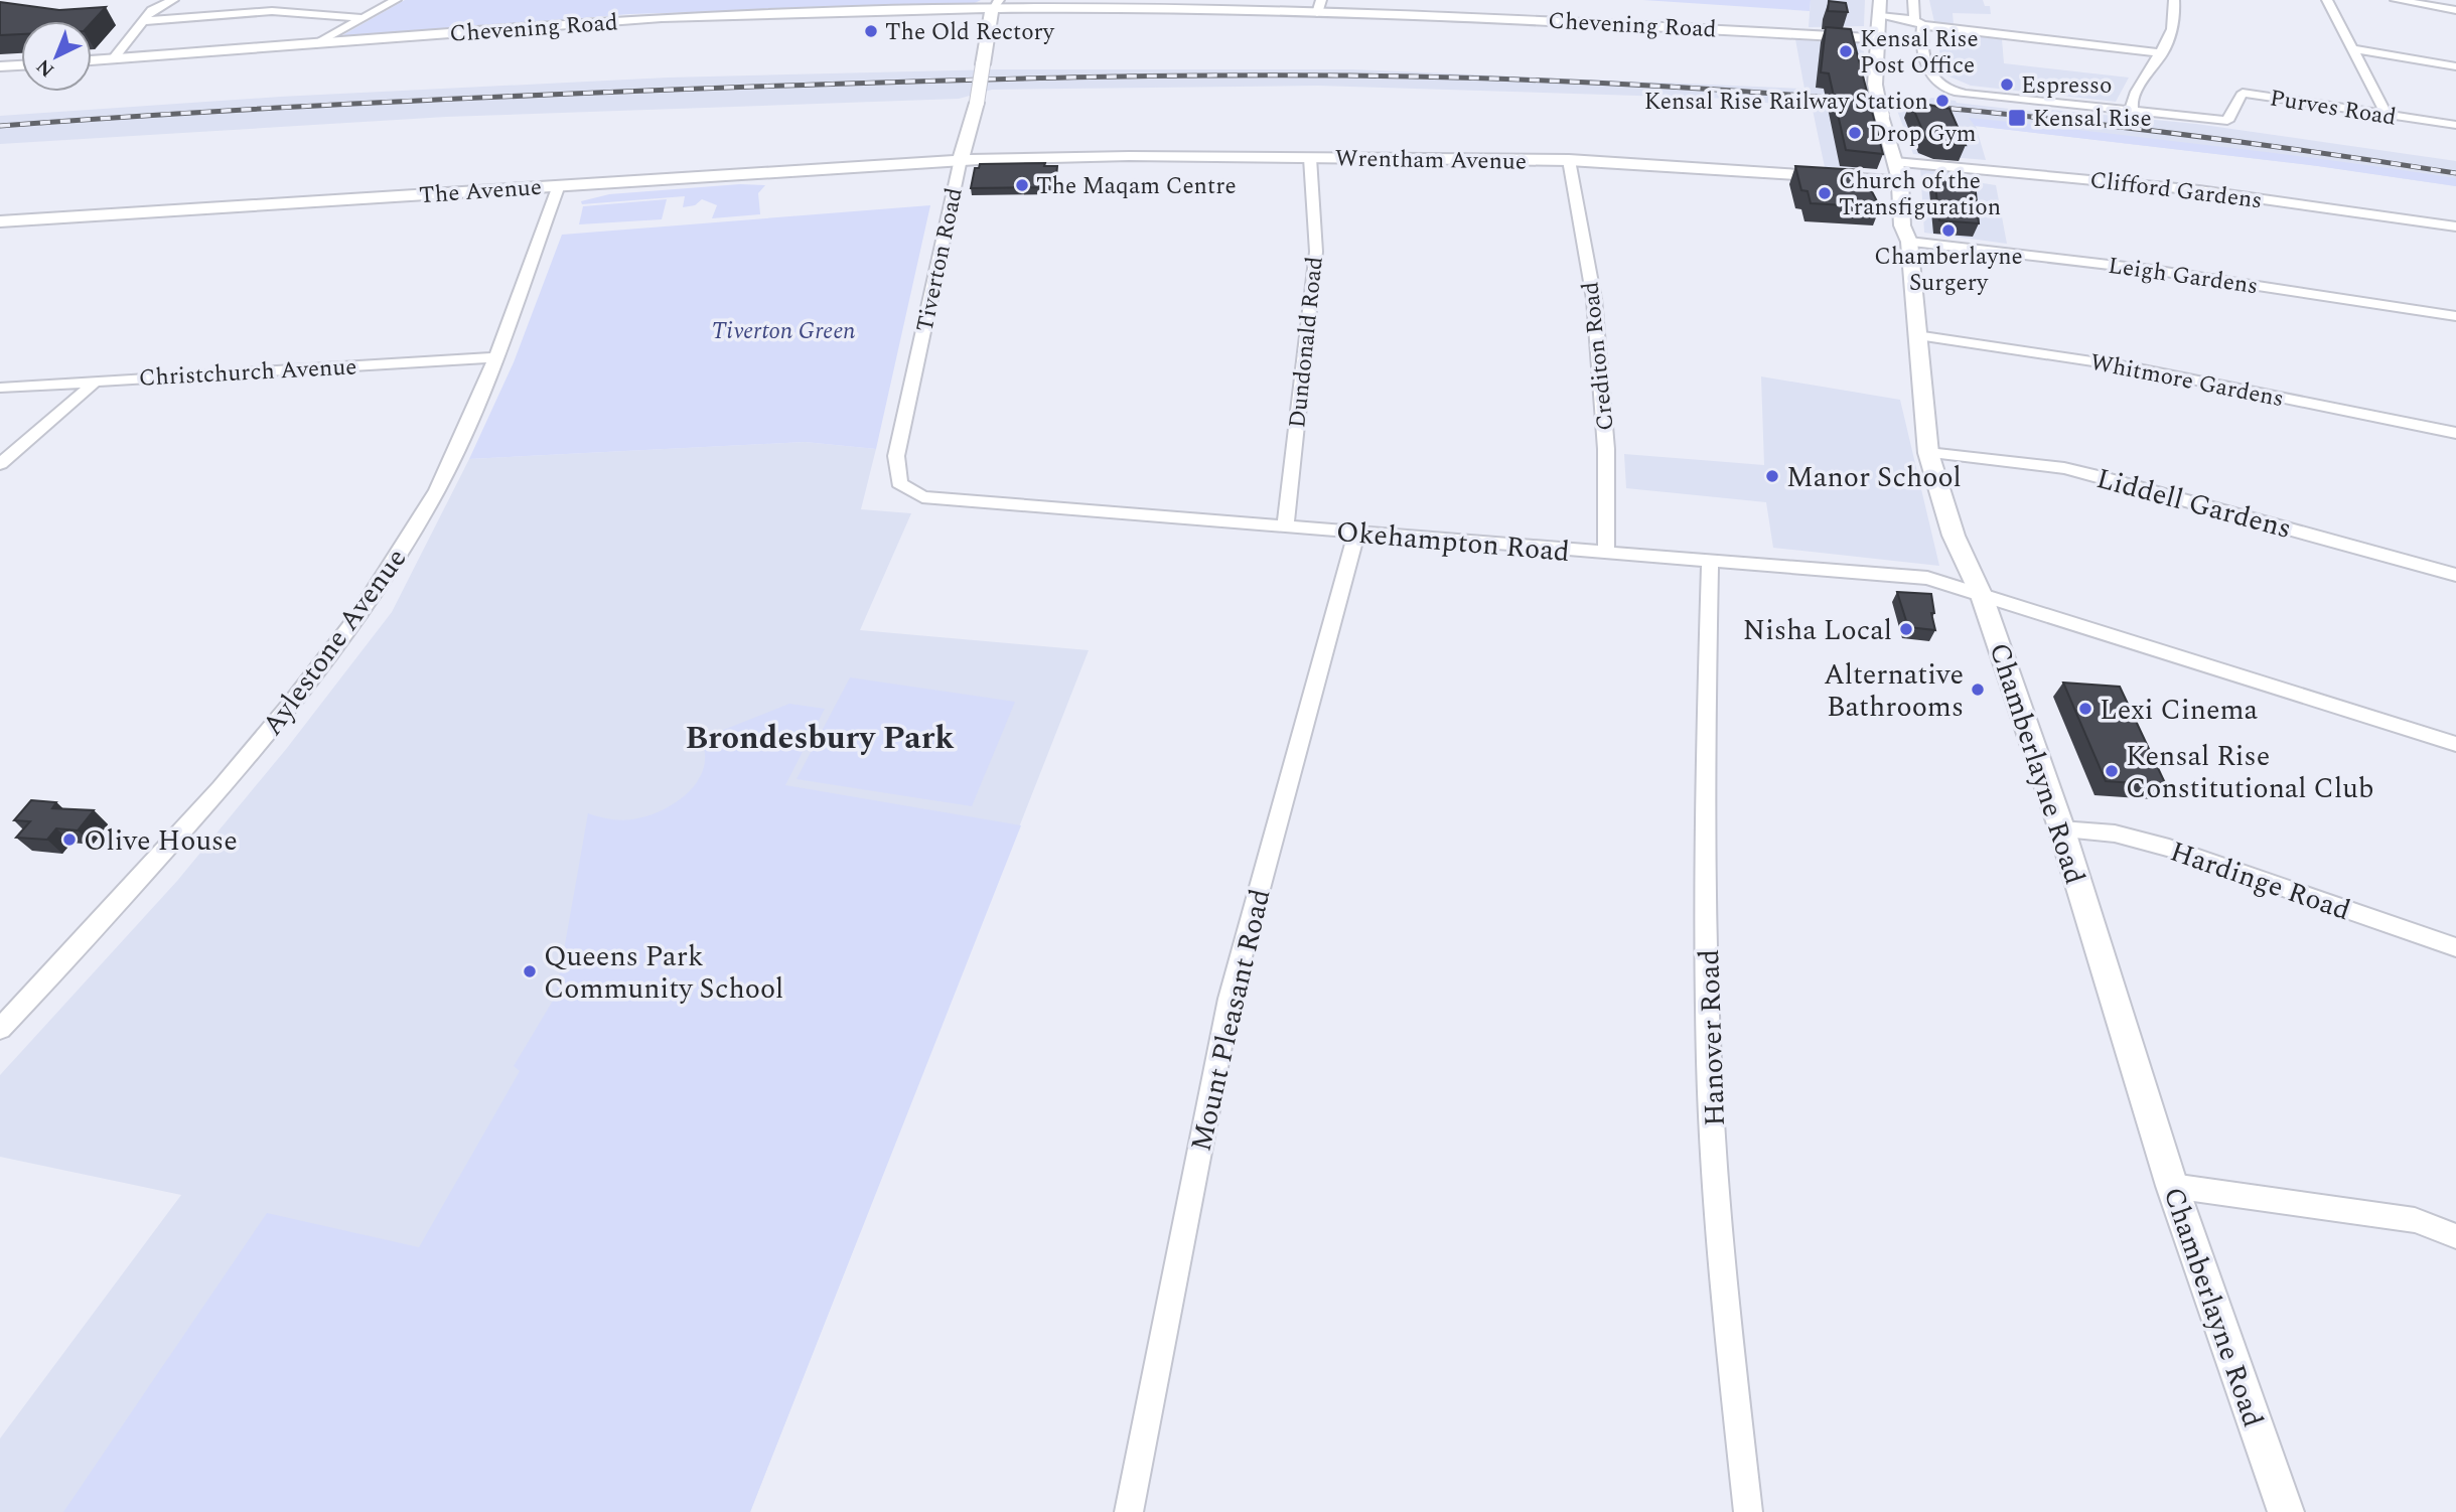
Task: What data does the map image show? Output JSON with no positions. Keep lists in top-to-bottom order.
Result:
{
  "streets": {
    "street": [
      "Chevening Road",
      "Purves Road",
      "Wrentham Avenue",
      "Clifford Gardens",
      "The Avenue",
      "Tiverton Road",
      "Leigh Gardens",
      "Dundonald Road",
      "Crediton Road",
      "Christchurch Avenue",
      "Whitmore Gardens",
      "Liddell Gardens",
      "Okehampton Road",
      "Aylestone Avenue",
      "Chamberlayne Road",
      "Hardinge Road",
      "Mount Pleasant Road",
      "Hanover Road"
    ]
  },
  "crossings": [
    ["Chevening Road", "Tiverton Road"],
    ["Chevening Road", "Chamberlayne Road"],
    ["Wrentham Avenue", "The Avenue"],
    ["Wrentham Avenue", "Tiverton Road"],
    ["Wrentham Avenue", "Dundonald Road"],
    ["Wrentham Avenue", "Crediton Road"],
    ["Wrentham Avenue", "Chamberlayne Road"],
    ["Clifford Gardens", "Chamberlayne Road"],
    ["The Avenue", "Tiverton Road"],
    ["The Avenue", "Aylestone Avenue"],
    ["Tiverton Road", "Okehampton Road"],
    ["Leigh Gardens", "Chamberlayne Road"],
    ["Dundonald Road", "Okehampton Road"],
    ["Crediton Road", "Okehampton Road"],
    ["Christchurch Avenue", "Aylestone Avenue"],
    ["Whitmore Gardens", "Chamberlayne Road"],
    ["Liddell Gardens", "Chamberlayne Road"],
    ["Okehampton Road", "Chamberlayne Road"],
    ["Okehampton Road", "Mount Pleasant Road"],
    ["Okehampton Road", "Hanover Road"],
    ["Chamberlayne Road", "Hardinge Road"]
  ],
  "districts": ["Brondesbury Park"],
  "parks": ["Tiverton Green"],
  "places": {
    "other": [
      "The Old Rectory",
      "Kensal Rise Post Office",
      "Espresso",
      "Kensal Rise Railway Station",
      "Drop Gym",
      "The Maqam Centre",
      "Church of the Transfiguration",
      "Chamberlayne Surgery",
      "Manor School",
      "Nisha Local",
      "Alternative Bathrooms",
      "Lexi Cinema",
      "Kensal Rise Constitutional Club",
      "Olive House",
      "Queens Park Community School"
    ],
    "transit": ["Kensal Rise"]
  },
  "north": "bottom left"
}
